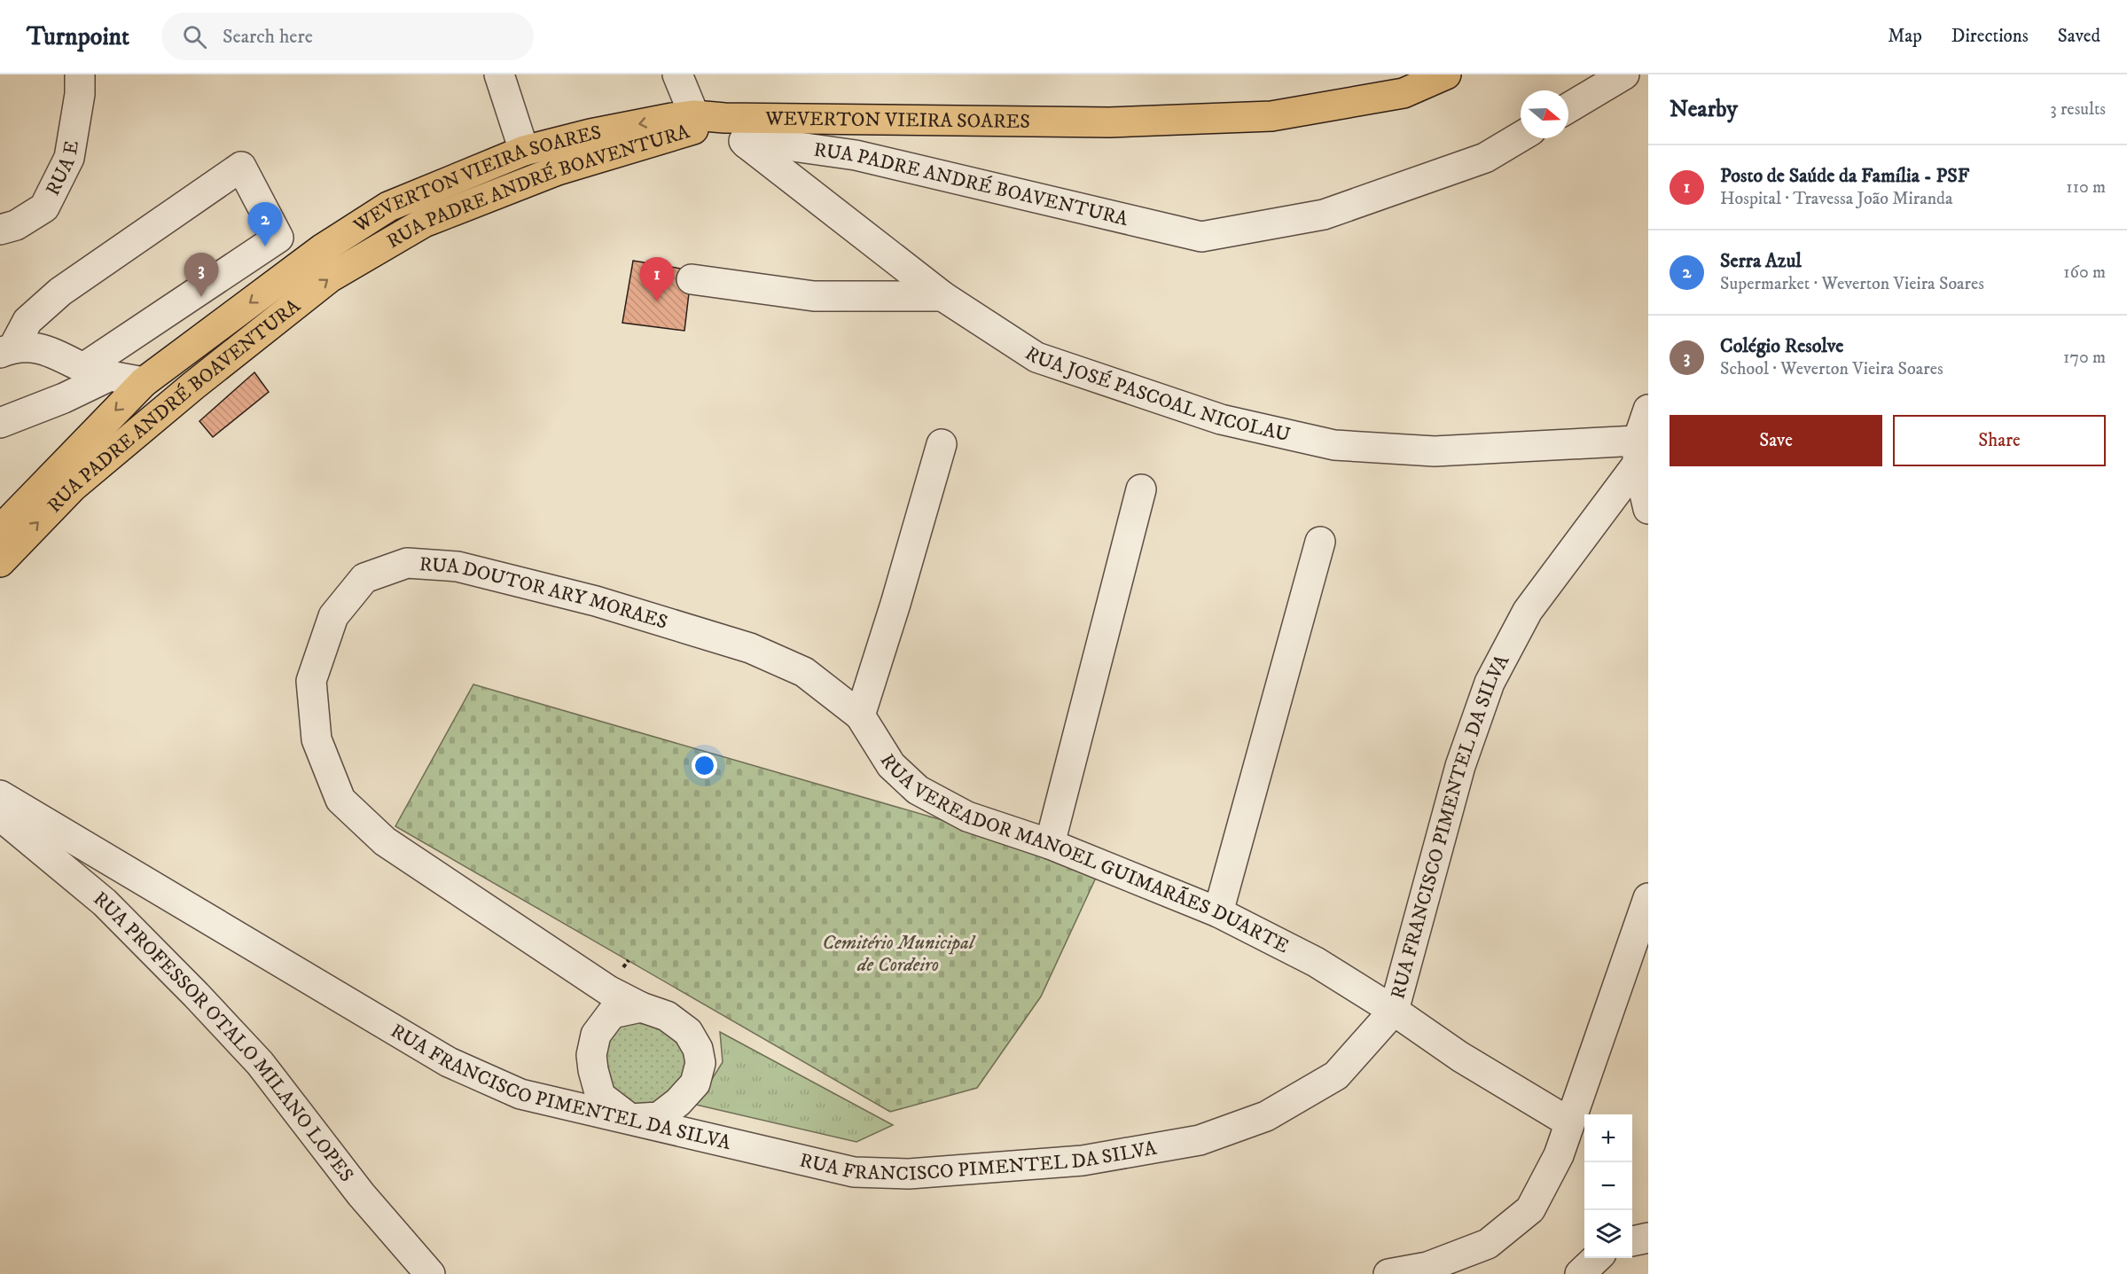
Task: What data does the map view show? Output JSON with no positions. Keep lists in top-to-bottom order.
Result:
{
  "streets": {
    "main road": ["WEVERTON VIEIRA SOARES", "RUA PADRE ANDRÉ BOAVENTURA"],
    "street": [
      "RUA E",
      "RUA JOSÉ PASCOAL NICOLAU",
      "RUA DOUTOR ARY MORAES",
      "RUA FRANCISCO PIMENTEL DA SILVA",
      "RUA VEREADOR MANOEL GUIMARÃES DUARTE",
      "RUA PROFESSOR OTALO MILANO LOPES"
    ]
  },
  "crossings": [
    ["WEVERTON VIEIRA SOARES", "RUA PADRE ANDRÉ BOAVENTURA"],
    ["RUA PADRE ANDRÉ BOAVENTURA", "RUA JOSÉ PASCOAL NICOLAU"],
    ["RUA JOSÉ PASCOAL NICOLAU", "RUA FRANCISCO PIMENTEL DA SILVA"],
    ["RUA DOUTOR ARY MORAES", "RUA FRANCISCO PIMENTEL DA SILVA"],
    ["RUA DOUTOR ARY MORAES", "RUA VEREADOR MANOEL GUIMARÃES DUARTE"],
    ["RUA FRANCISCO PIMENTEL DA SILVA", "RUA VEREADOR MANOEL GUIMARÃES DUARTE"]
  ],
  "one_way": ["WEVERTON VIEIRA SOARES", "RUA PADRE ANDRÉ BOAVENTURA"],
  "parks": ["Cemitério Municipal de Cordeiro"],
  "north": "right",
  "page": {
    "header": "Turnpoint",
    "search": "Search here",
    "nav": ["Map", "Directions", "Saved"],
    "heading": ["Nearby", "3 results"],
    "list": [
      {
        "mark": "1",
        "name": "Posto de Saúde da Família - PSF",
        "note": "Hospital · Travessa João Miranda",
        "value": "110 m"
      },
      {
        "mark": "2",
        "name": "Serra Azul",
        "note": "Supermarket · Weverton Vieira Soares",
        "value": "160 m"
      },
      {
        "mark": "3",
        "name": "Colégio Resolve",
        "note": "School · Weverton Vieira Soares",
        "value": "170 m"
      }
    ],
    "pins": ["2", "3", "1"],
    "buttons": ["Save", "Share"],
    "map_buttons": ["+", "−"]
  }
}
